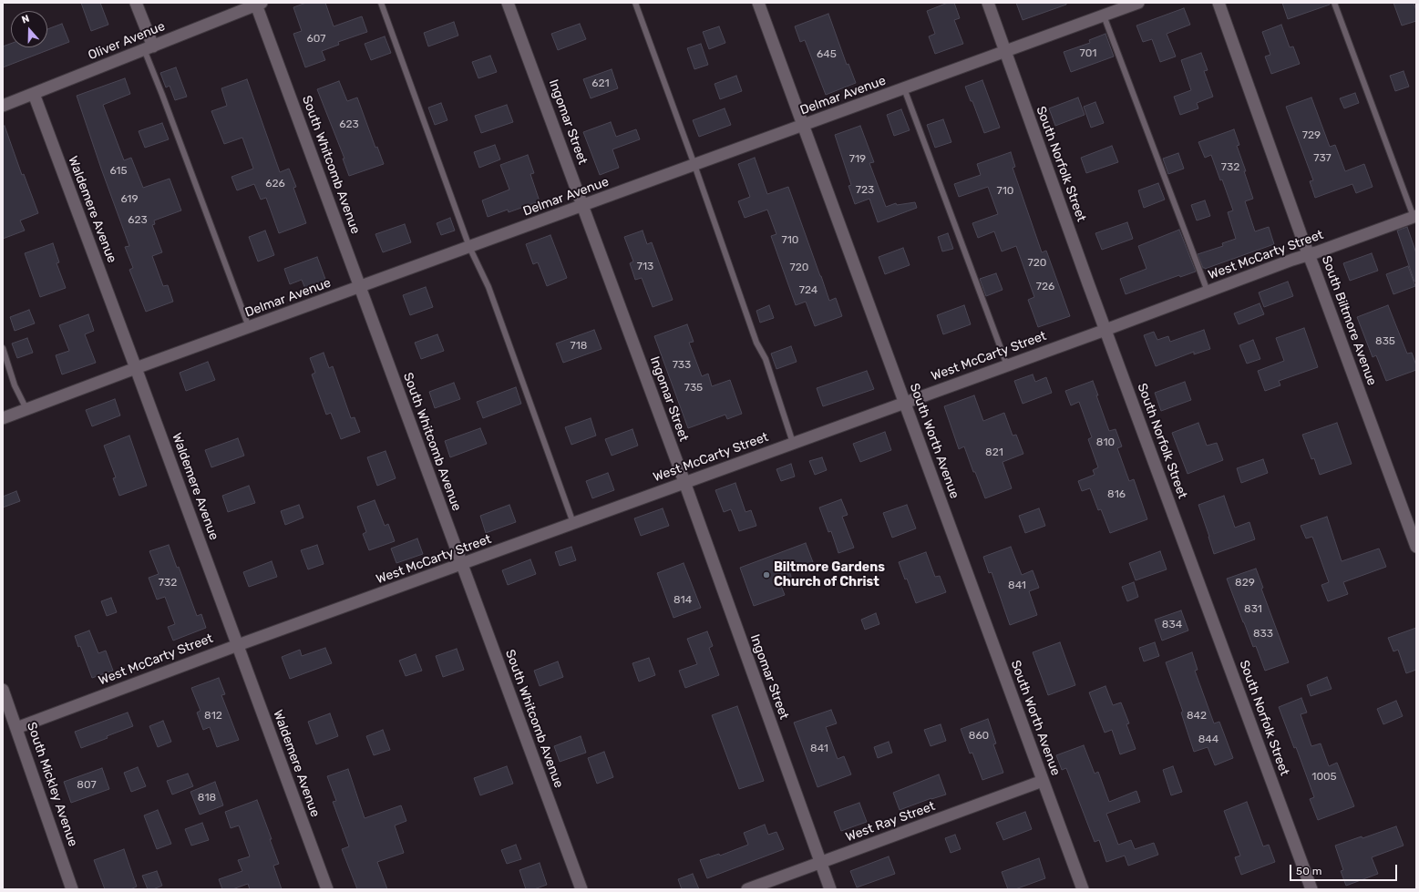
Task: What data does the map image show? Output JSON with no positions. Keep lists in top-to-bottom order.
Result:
{
  "streets": {
    "street": [
      "Oliver Avenue",
      "Delmar Avenue",
      "Ingomar Street",
      "South Norfolk Street",
      "South Whitcomb Avenue",
      "Waldemere Avenue",
      "West McCarty Street",
      "South Biltmore Avenue",
      "South Worth Avenue",
      "South Mickley Avenue",
      "West Ray Street"
    ]
  },
  "crossings": [
    ["Oliver Avenue", "South Whitcomb Avenue"],
    ["Oliver Avenue", "Waldemere Avenue"],
    ["Delmar Avenue", "Ingomar Street"],
    ["Delmar Avenue", "South Norfolk Street"],
    ["Delmar Avenue", "South Whitcomb Avenue"],
    ["Delmar Avenue", "Waldemere Avenue"],
    ["Delmar Avenue", "South Worth Avenue"],
    ["Ingomar Street", "West McCarty Street"],
    ["Ingomar Street", "West Ray Street"],
    ["South Norfolk Street", "West McCarty Street"],
    ["South Whitcomb Avenue", "West McCarty Street"],
    ["Waldemere Avenue", "West McCarty Street"],
    ["West McCarty Street", "South Biltmore Avenue"],
    ["West McCarty Street", "South Worth Avenue"],
    ["West McCarty Street", "South Mickley Avenue"],
    ["South Worth Avenue", "West Ray Street"]
  ],
  "places": ["Biltmore Gardens Church of Christ"],
  "house_numbers": [
    "607",
    "701",
    "645",
    "621",
    "623",
    "729",
    "737",
    "719",
    "732",
    "615",
    "626",
    "723",
    "710",
    "619",
    "623",
    "710",
    "720",
    "713",
    "720",
    "726",
    "724",
    "835",
    "718",
    "733",
    "735",
    "810",
    "821",
    "816",
    "732",
    "829",
    "841",
    "814",
    "831",
    "834",
    "833",
    "812",
    "842",
    "860",
    "844",
    "841",
    "1005",
    "807",
    "818"
  ],
  "scale_bar": "50 m",
  "north": "top"
}
